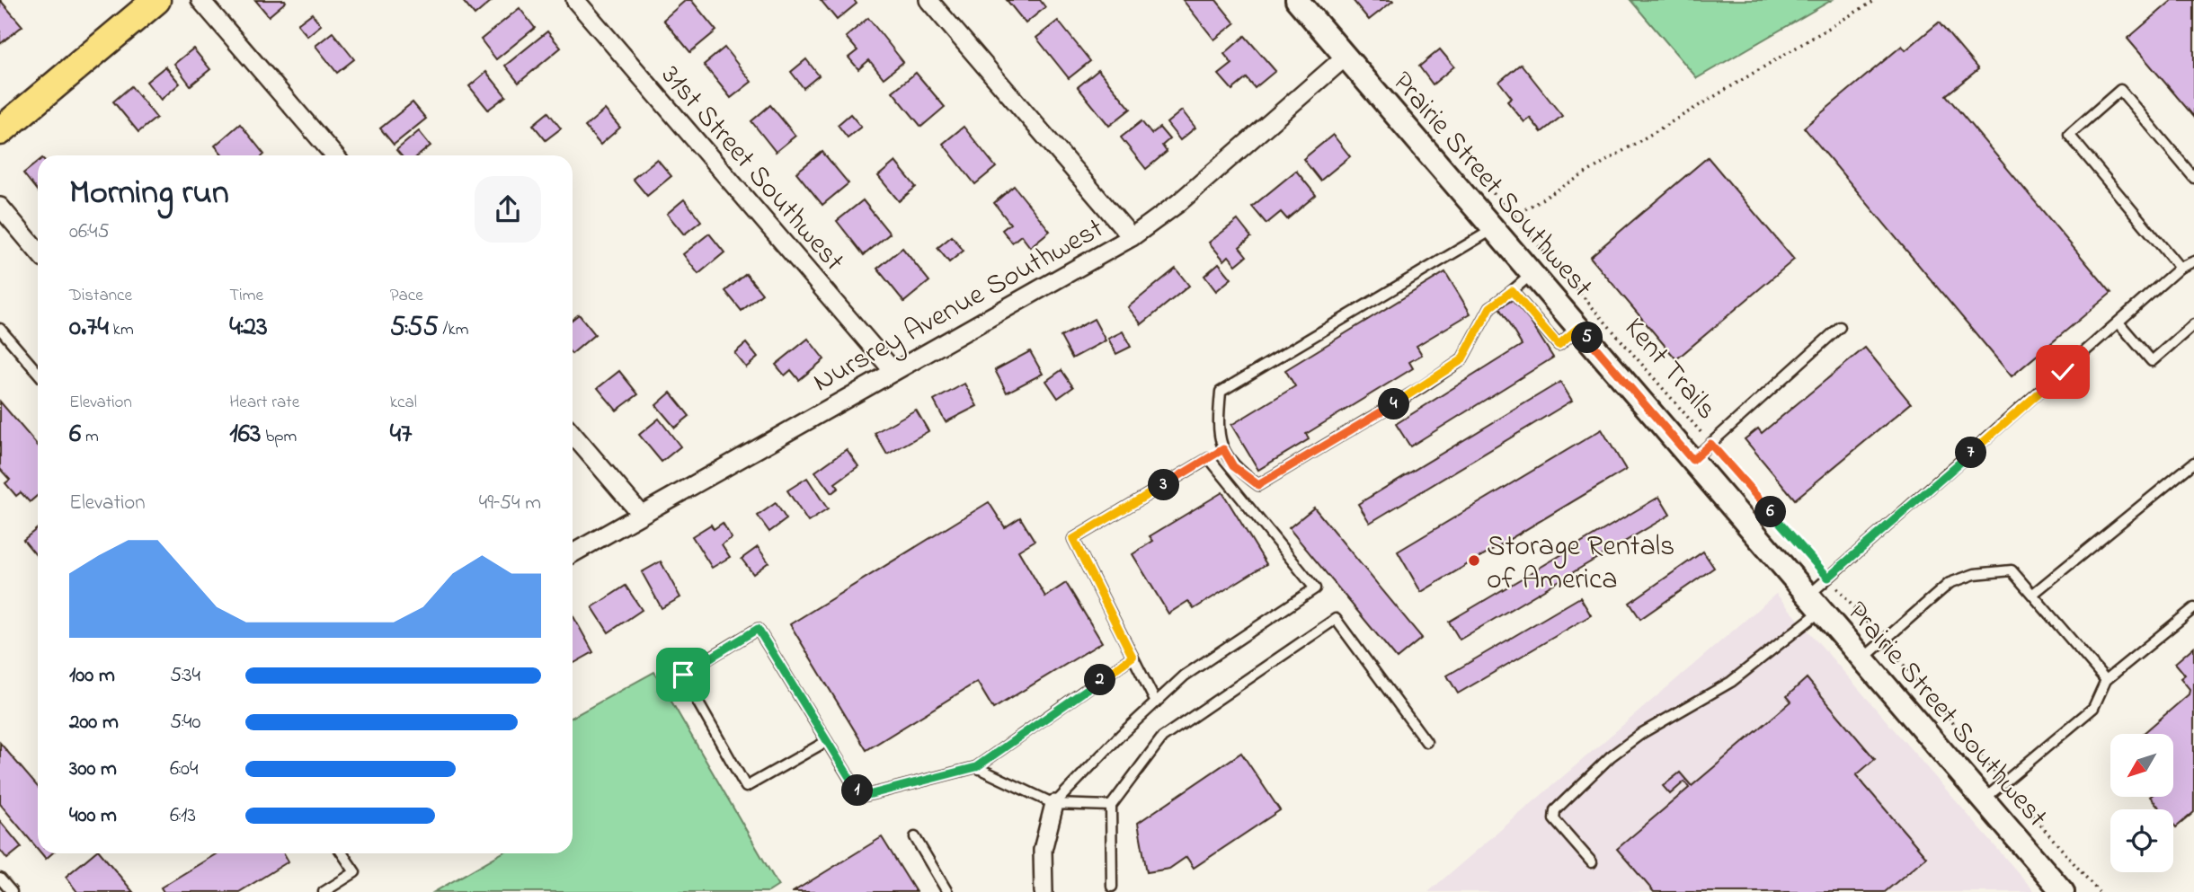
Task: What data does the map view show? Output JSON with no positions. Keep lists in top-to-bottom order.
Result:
{
  "streets": {
    "street": ["31st Street Southwest", "Prairie Street Southwest", "Nursrey Avenue Southwest"],
    "path": ["Kent Trails"]
  },
  "crossings": [
    ["31st Street Southwest", "Nursrey Avenue Southwest"],
    ["Prairie Street Southwest", "Nursrey Avenue Southwest"]
  ],
  "places": ["Storage Rentals of America"],
  "north": "bottom left",
  "page": {
    "heading": ["Morning run", "06:45"],
    "stats": [
      ["Distance", "0.74 km"],
      ["Time", "4:23"],
      ["Pace", "5:55 /km"],
      ["Elevation", "6 m"],
      ["Heart rate", "163 bpm"],
      ["kcal", "47"]
    ],
    "pins": [
      "5",
      "4",
      "7",
      "3",
      "6",
      "2",
      "1"
    ],
    "chart": ["Elevation", "49–54 m"],
    "list": [
      {
        "name": "100 m",
        "note": "5:34"
      },
      {
        "name": "200 m",
        "note": "5:40"
      },
      {
        "name": "300 m",
        "note": "6:04"
      },
      {
        "name": "400 m",
        "note": "6:13"
      }
    ]
  }
}
